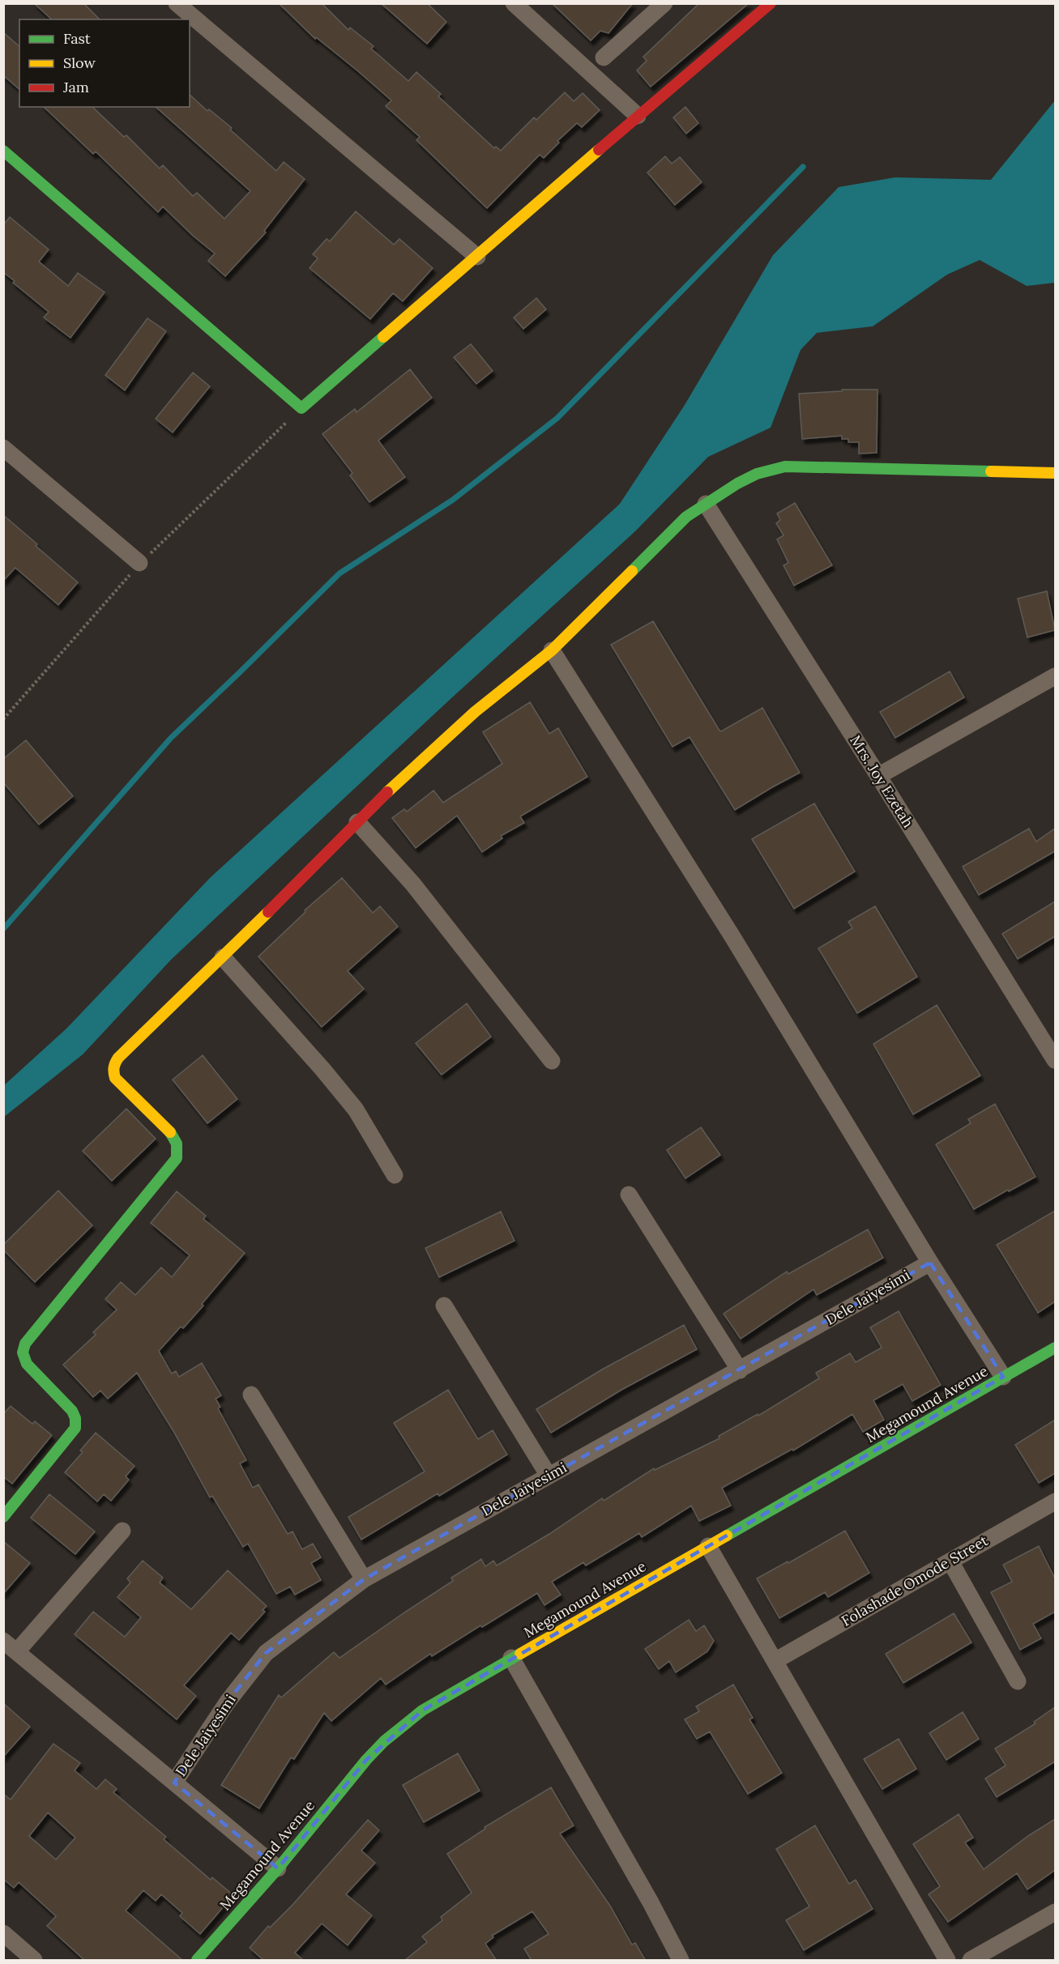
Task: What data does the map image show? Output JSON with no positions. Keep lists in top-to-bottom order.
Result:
{
  "streets": {
    "street": [
      "Mrs. Joy Ezetah",
      "Dele Jaiyesimi",
      "Megamound Avenue",
      "Folashade Omode Street"
    ]
  },
  "legend": ["Fast", "Slow", "Jam"]
}
